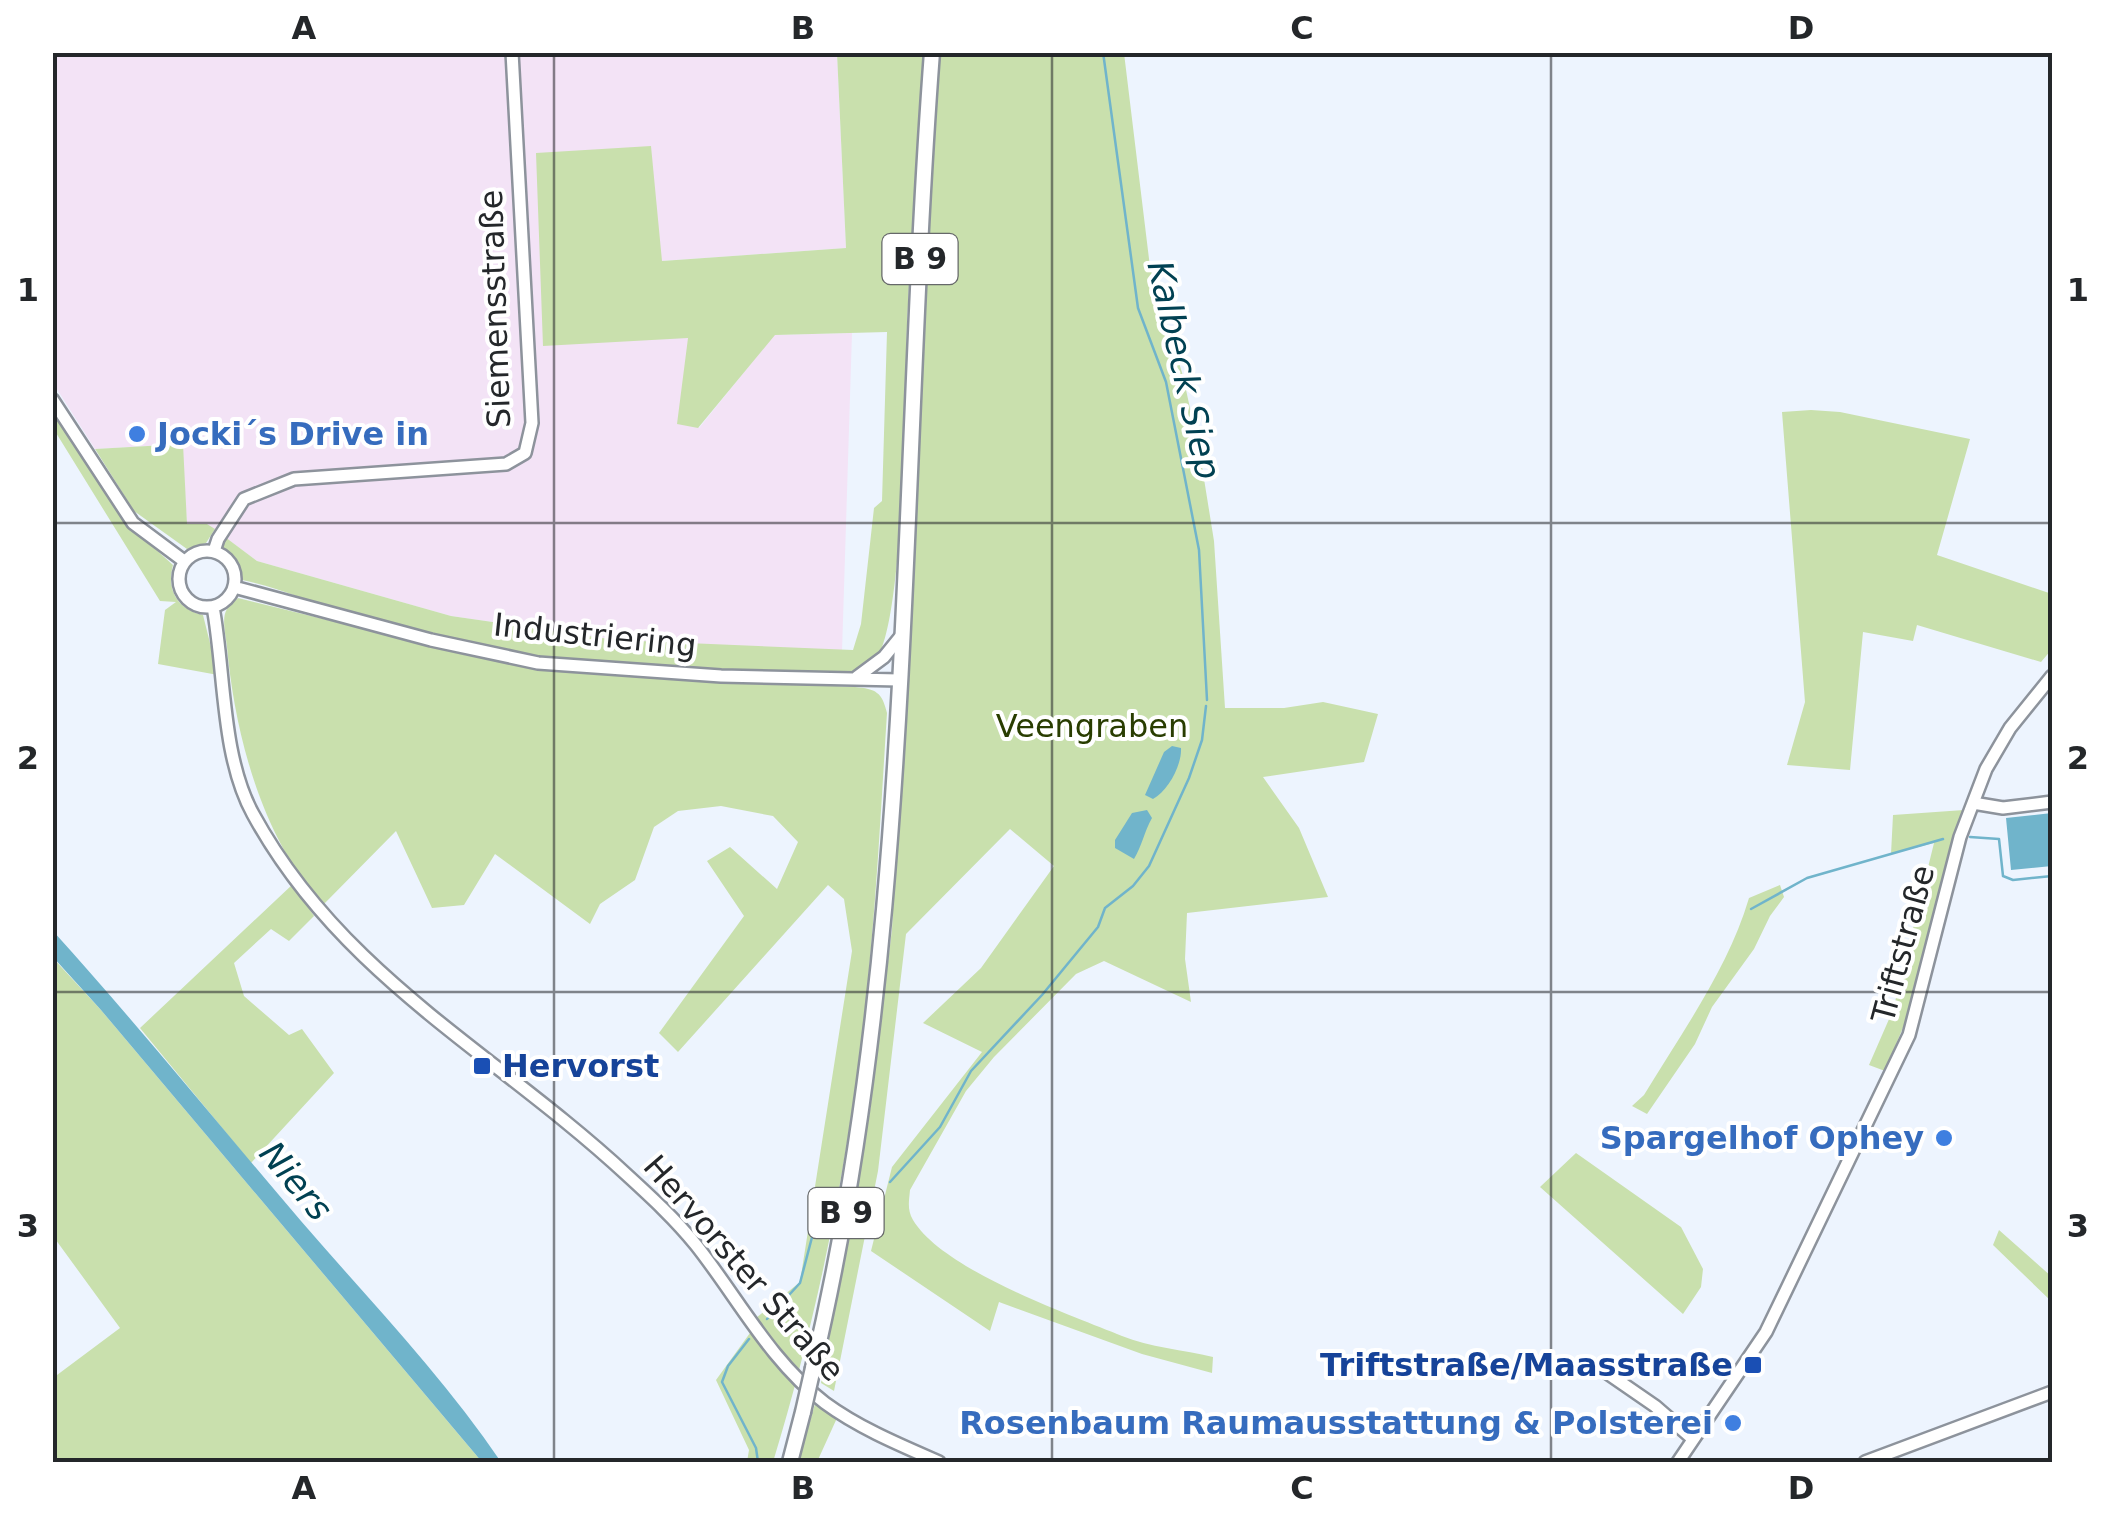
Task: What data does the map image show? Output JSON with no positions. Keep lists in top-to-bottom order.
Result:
{
  "streets": {
    "main road": ["B 9"],
    "street": [
      "Siemensstraße",
      "Industriering",
      "Triftstraße",
      "Hervorster Straße"
    ]
  },
  "crossings": [
    ["B 9", "Industriering"],
    ["Siemensstraße", "Industriering"],
    ["Siemensstraße", "Hervorster Straße"],
    ["Industriering", "Hervorster Straße"]
  ],
  "water": ["Kalbeck Siep", "Niers"],
  "parks": ["Veengraben"],
  "places": {
    "other": ["Jocki´s Drive in", "Spargelhof Ophey", "Rosenbaum Raumausstattung & Polsterei"],
    "transit": ["Hervorst", "Triftstraße/Maasstraße"]
  },
  "grid": {
    "columns": [
      "A",
      "B",
      "C",
      "D"
    ],
    "rows": ["1", "2", "3"]
  }
}
